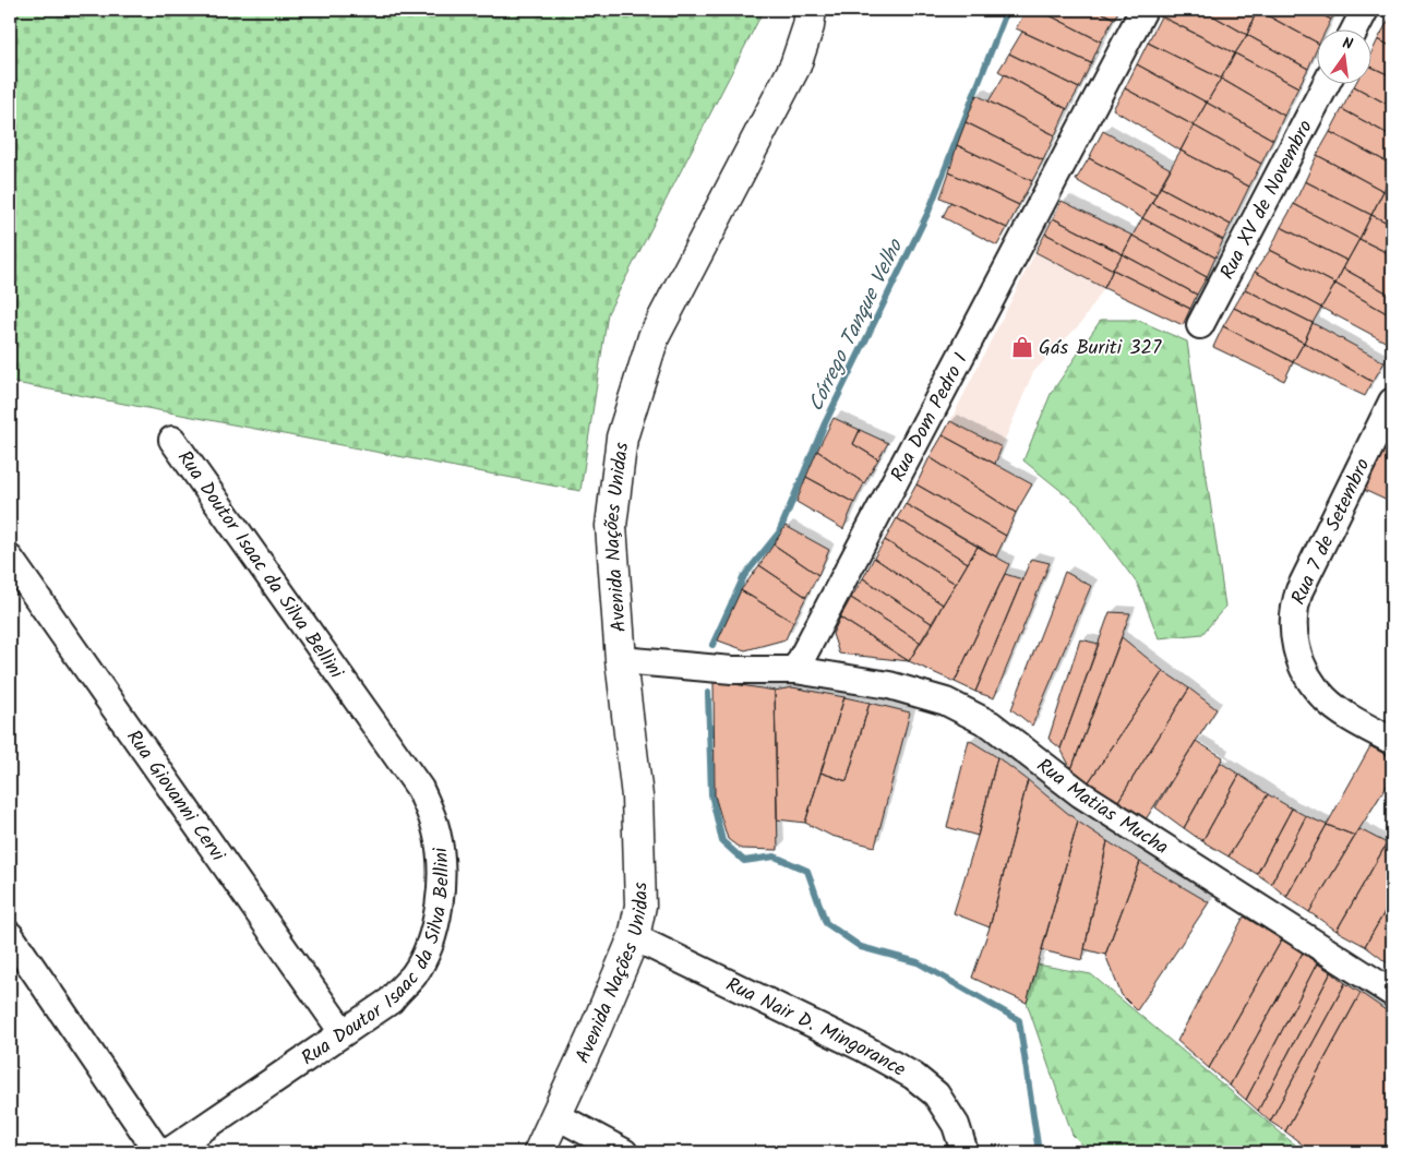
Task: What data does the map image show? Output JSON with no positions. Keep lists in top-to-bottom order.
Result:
{
  "streets": {
    "street": [
      "Rua XV de Novembro",
      "Rua Dom Pedro I",
      "Rua 7 de Setembro",
      "Avenida Nações Unidas",
      "Rua Doutor Isaac da Silva Bellini",
      "Rua Giovanni Cervi",
      "Rua Matias Mucha",
      "Rua Nair D. Mingorance"
    ]
  },
  "crossings": [
    ["Rua Dom Pedro I", "Rua Matias Mucha"],
    ["Avenida Nações Unidas", "Rua Nair D. Mingorance"],
    ["Rua Doutor Isaac da Silva Bellini", "Rua Giovanni Cervi"]
  ],
  "water": ["Córrego Tanque Velho"],
  "places": {
    "shop": ["Gás Buriti 327"]
  },
  "north": "top"
}
